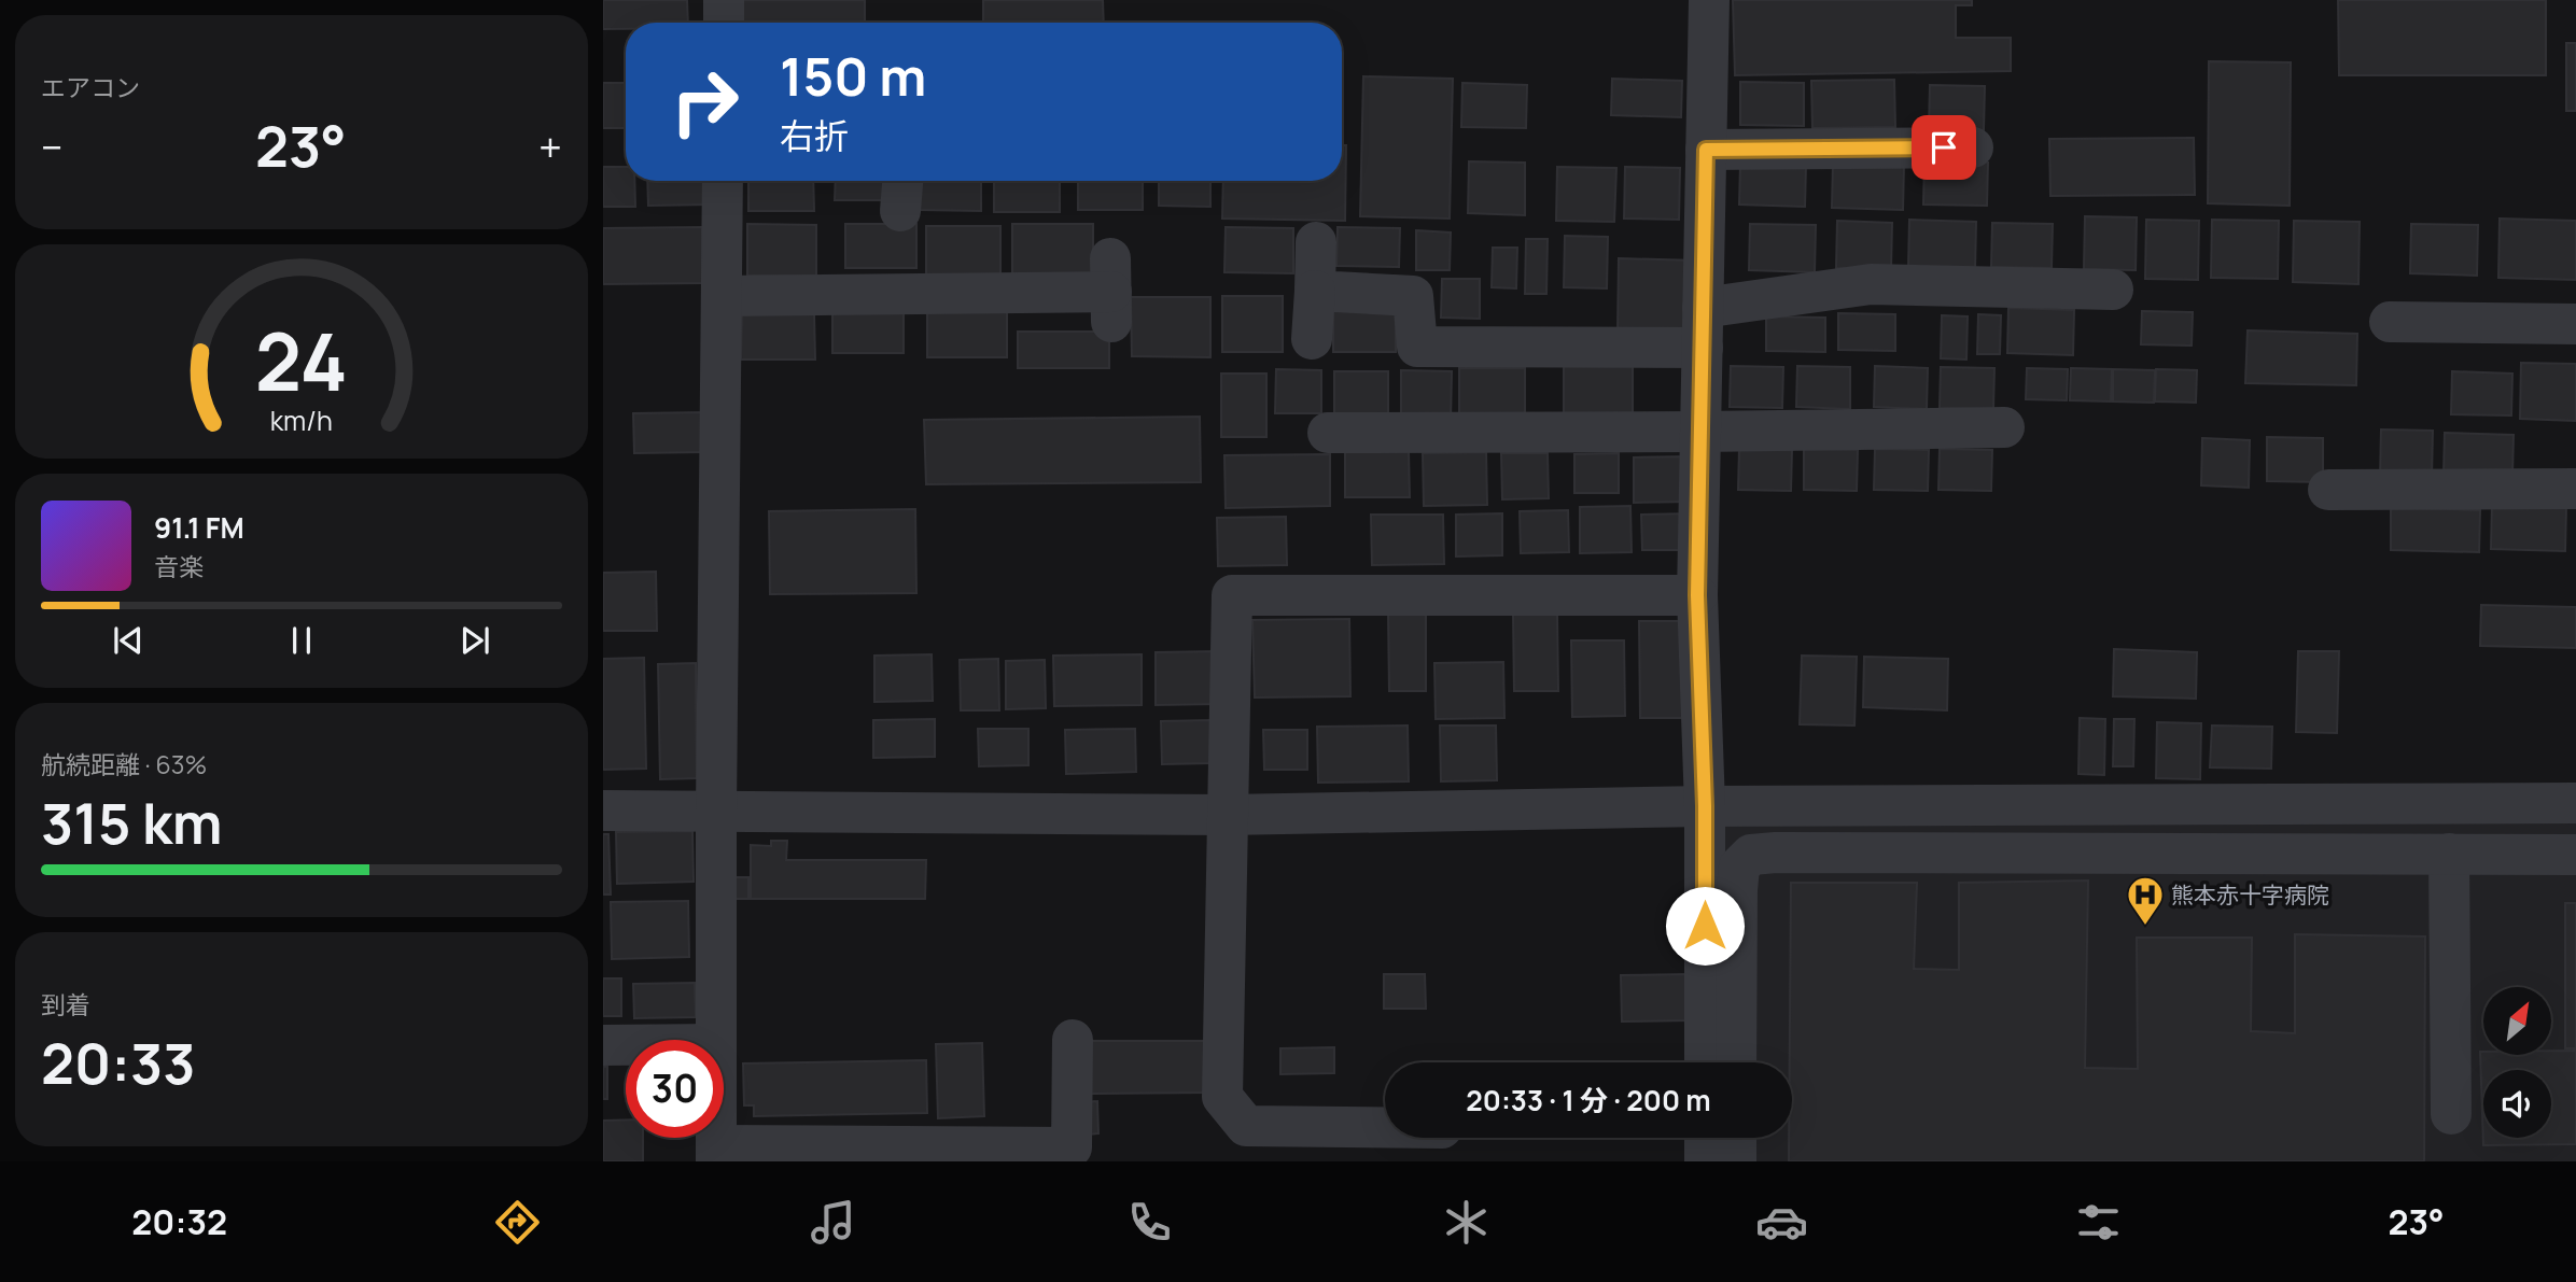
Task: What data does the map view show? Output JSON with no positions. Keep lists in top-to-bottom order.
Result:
{
  "places": {
    "hospital": ["熊本赤十字病院"]
  },
  "north": "top right",
  "page": {
    "tile": [
      "エアコン",
      ["航続距離 · 63%", "315 km"],
      ["到着", "20:33"]
    ],
    "turn": ["150 m", "右折"],
    "heat": ["−", "23°", "+"],
    "song": ["91.1 FM", "音楽"],
    "limit": "30",
    "trip": "20:33 · 1 分 · 200 m",
    "tabs": ["20:32", "23°"],
    "gauge": ["24", "km/h"]
  }
}
